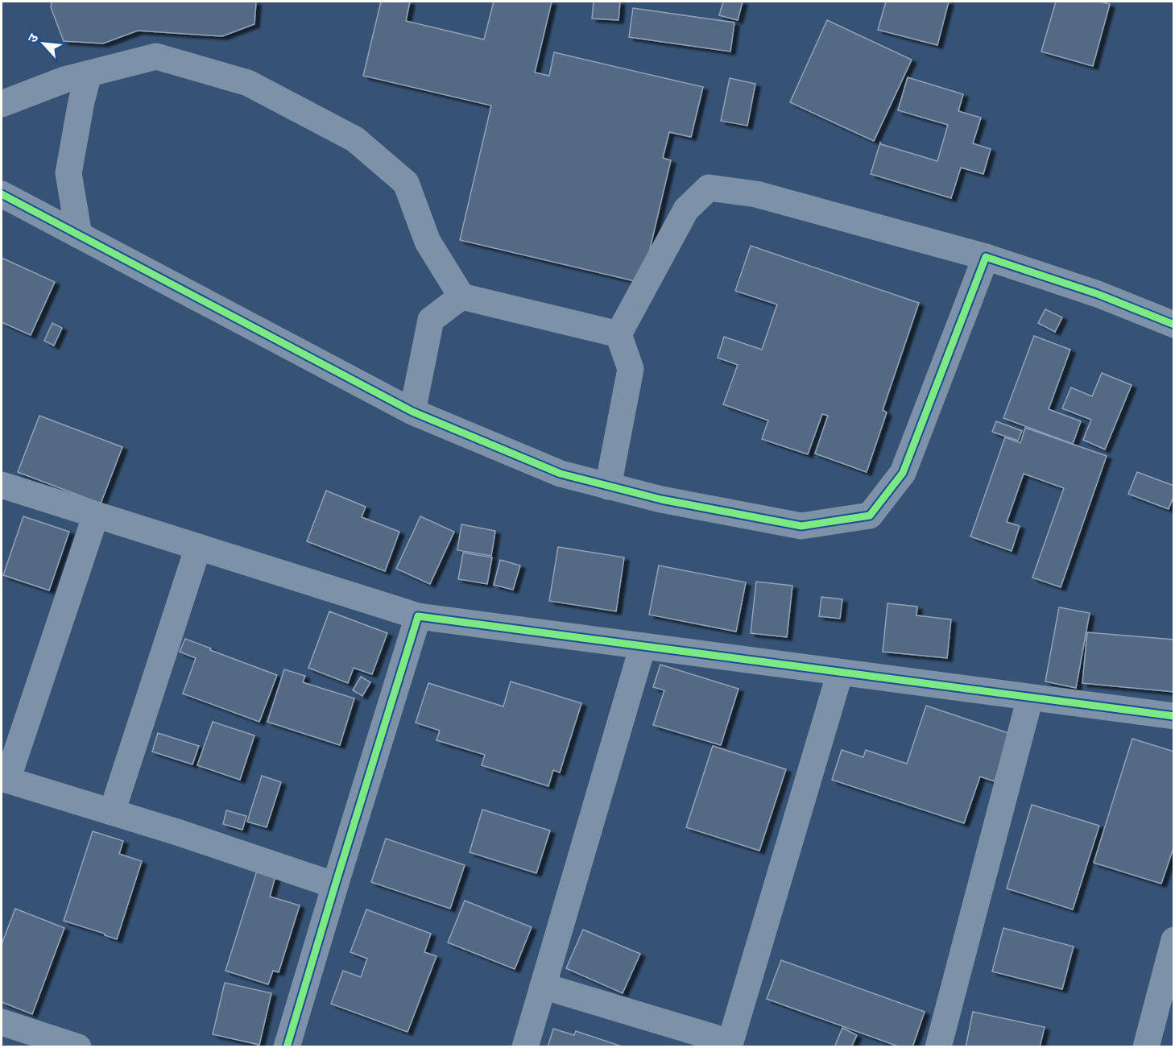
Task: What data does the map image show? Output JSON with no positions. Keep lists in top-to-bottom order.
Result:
{
  "north": "top left"
}
